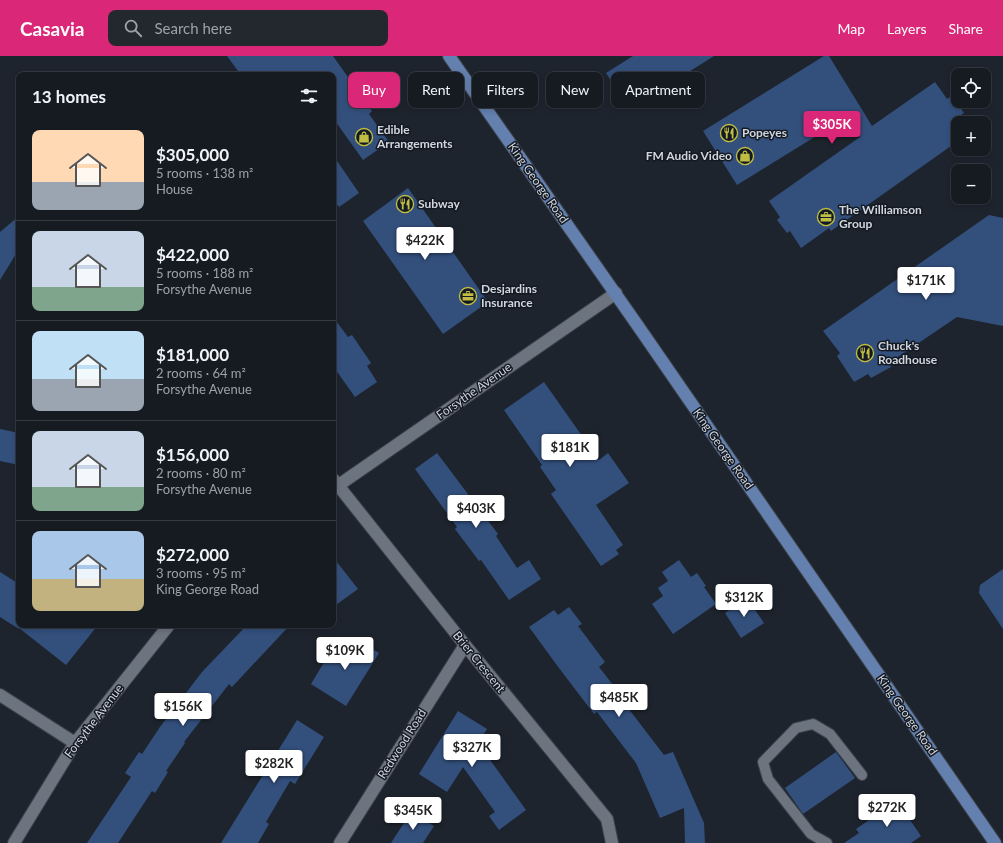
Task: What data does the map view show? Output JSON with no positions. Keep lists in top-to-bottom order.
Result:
{
  "streets": {
    "main road": ["King George Road"],
    "street": ["Forsythe Avenue", "Brier Crescent", "Redwood Road"]
  },
  "crossings": [
    ["King George Road", "Forsythe Avenue"],
    ["Brier Crescent", "Redwood Road"]
  ],
  "places": {
    "restaurant": ["Popeyes", "Subway", "Chuck's Roadhouse"],
    "shop": ["Edible Arrangements", "FM Audio Video"],
    "office": ["The Williamson Group", "Desjardins Insurance"]
  },
  "page": {
    "header": "Casavia",
    "search": "Search here",
    "nav": ["Map", "Layers", "Share"],
    "map_buttons": ["+", "−"],
    "chip": [
      "Buy",
      "Rent",
      "Filters",
      "New",
      "Apartment"
    ],
    "heading": "13 homes",
    "price": [
      "$305K",
      "$422K",
      "$171K",
      "$181K",
      "$403K",
      "$312K",
      "$109K",
      "$485K",
      "$156K",
      "$327K",
      "$282K",
      "$272K",
      "$345K"
    ],
    "list": [
      {
        "name": "$305,000",
        "note": "5 rooms · 138 m² · House"
      },
      {
        "name": "$422,000",
        "note": "5 rooms · 188 m² · Forsythe Avenue"
      },
      {
        "name": "$181,000",
        "note": "2 rooms · 64 m² · Forsythe Avenue"
      },
      {
        "name": "$156,000",
        "note": "2 rooms · 80 m² · Forsythe Avenue"
      },
      {
        "name": "$272,000",
        "note": "3 rooms · 95 m² · King George Road"
      }
    ]
  }
}
